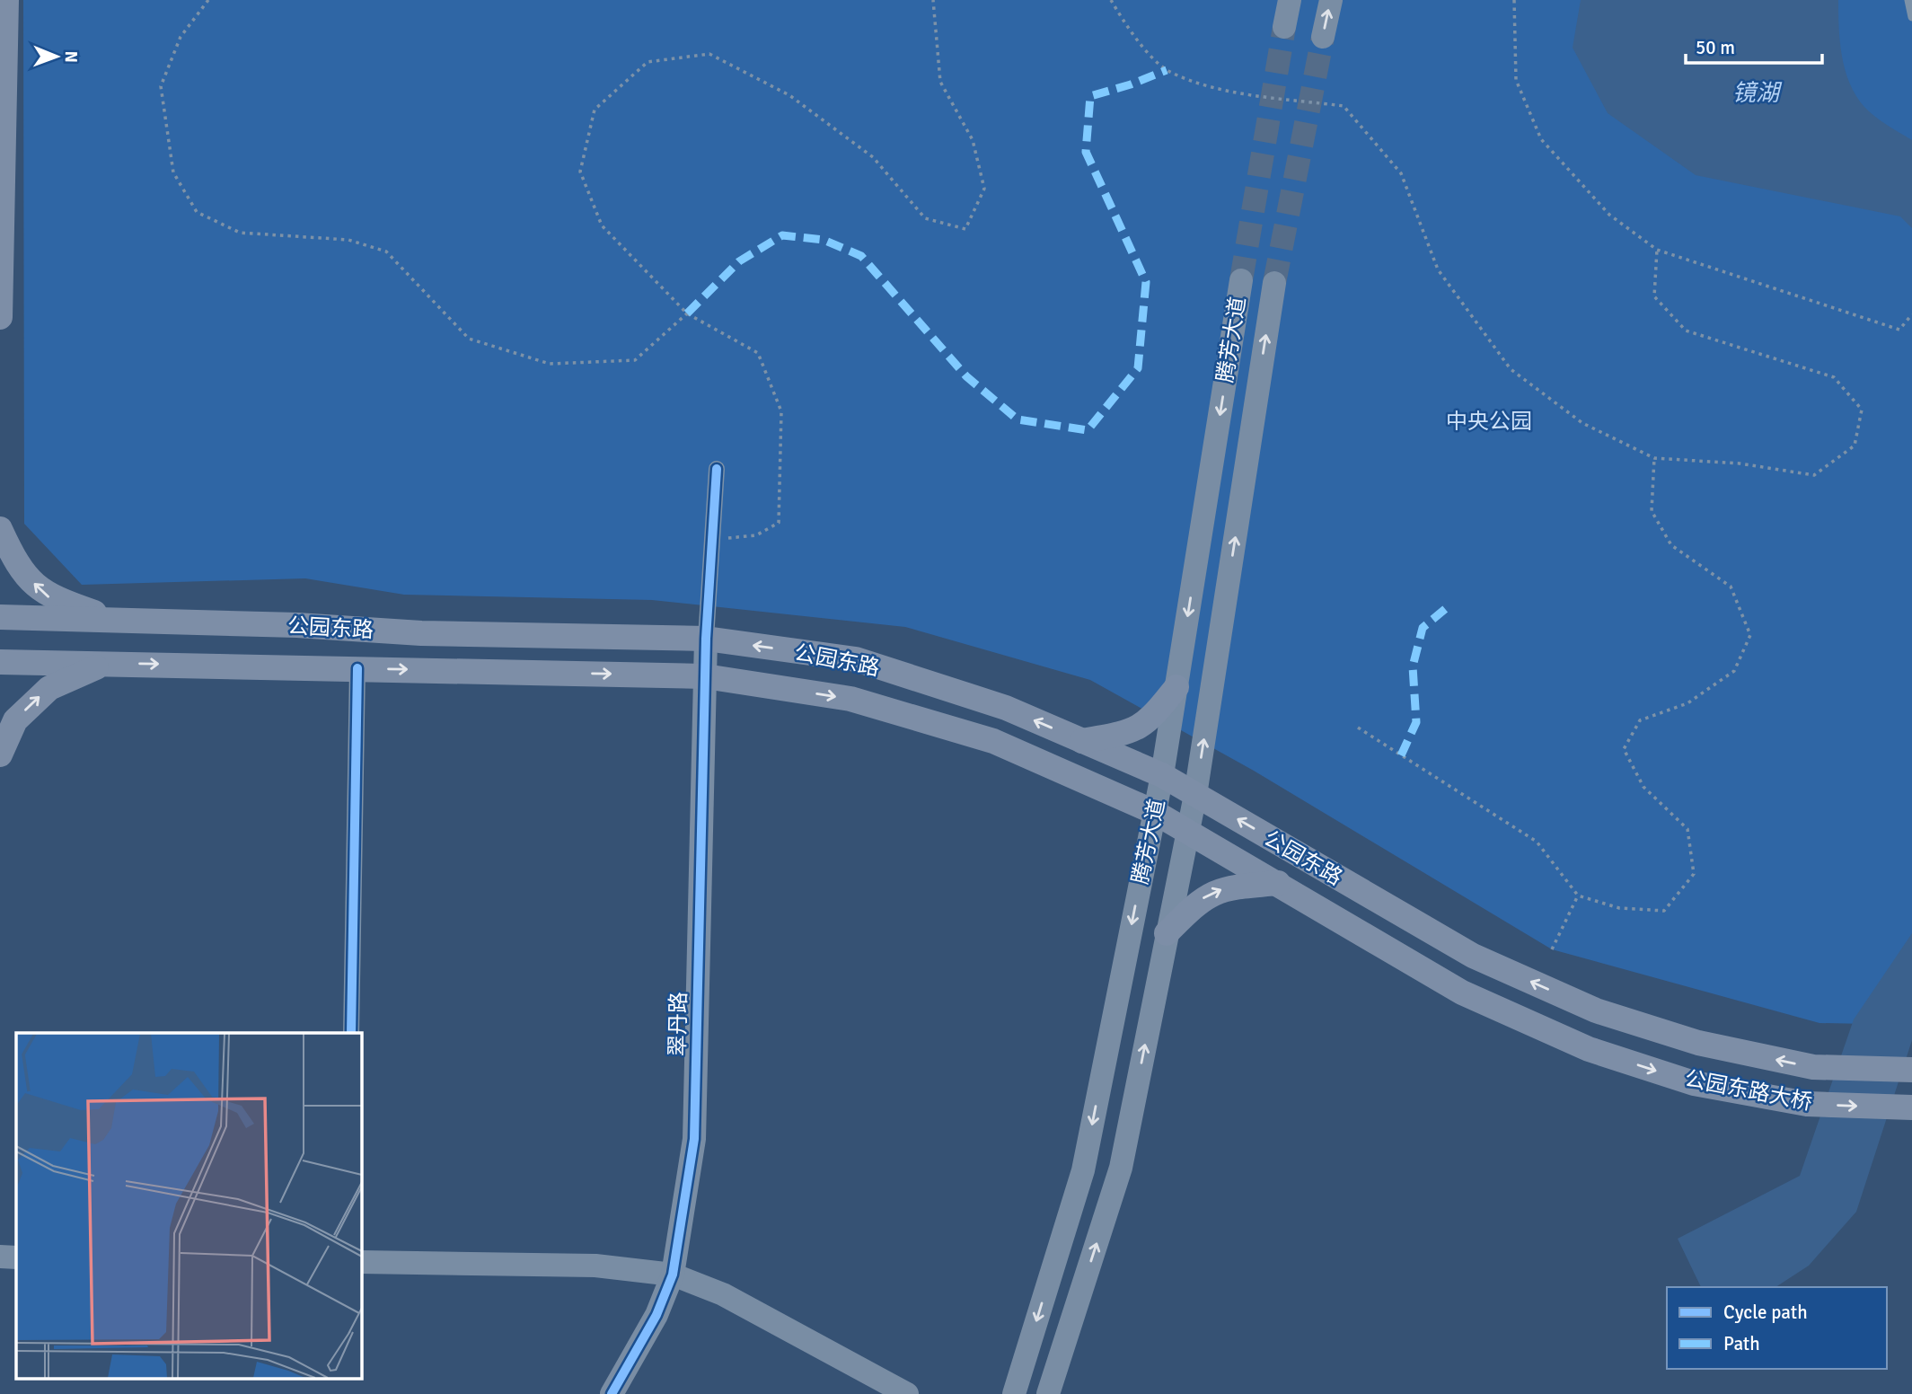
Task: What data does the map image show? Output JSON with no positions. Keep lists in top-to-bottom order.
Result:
{
  "streets": {
    "main road": [
      "腾芳大道",
      "公园东路",
      "翠丹路",
      "公园东路大桥"
    ]
  },
  "crossings": [
    ["腾芳大道", "公园东路"],
    ["公园东路", "翠丹路"],
    ["公园东路", "公园东路大桥"]
  ],
  "water": ["镜湖"],
  "parks": ["中央公园"],
  "legend": ["Cycle path", "Path"],
  "scale_bar": "50 m",
  "north": "right"
}
